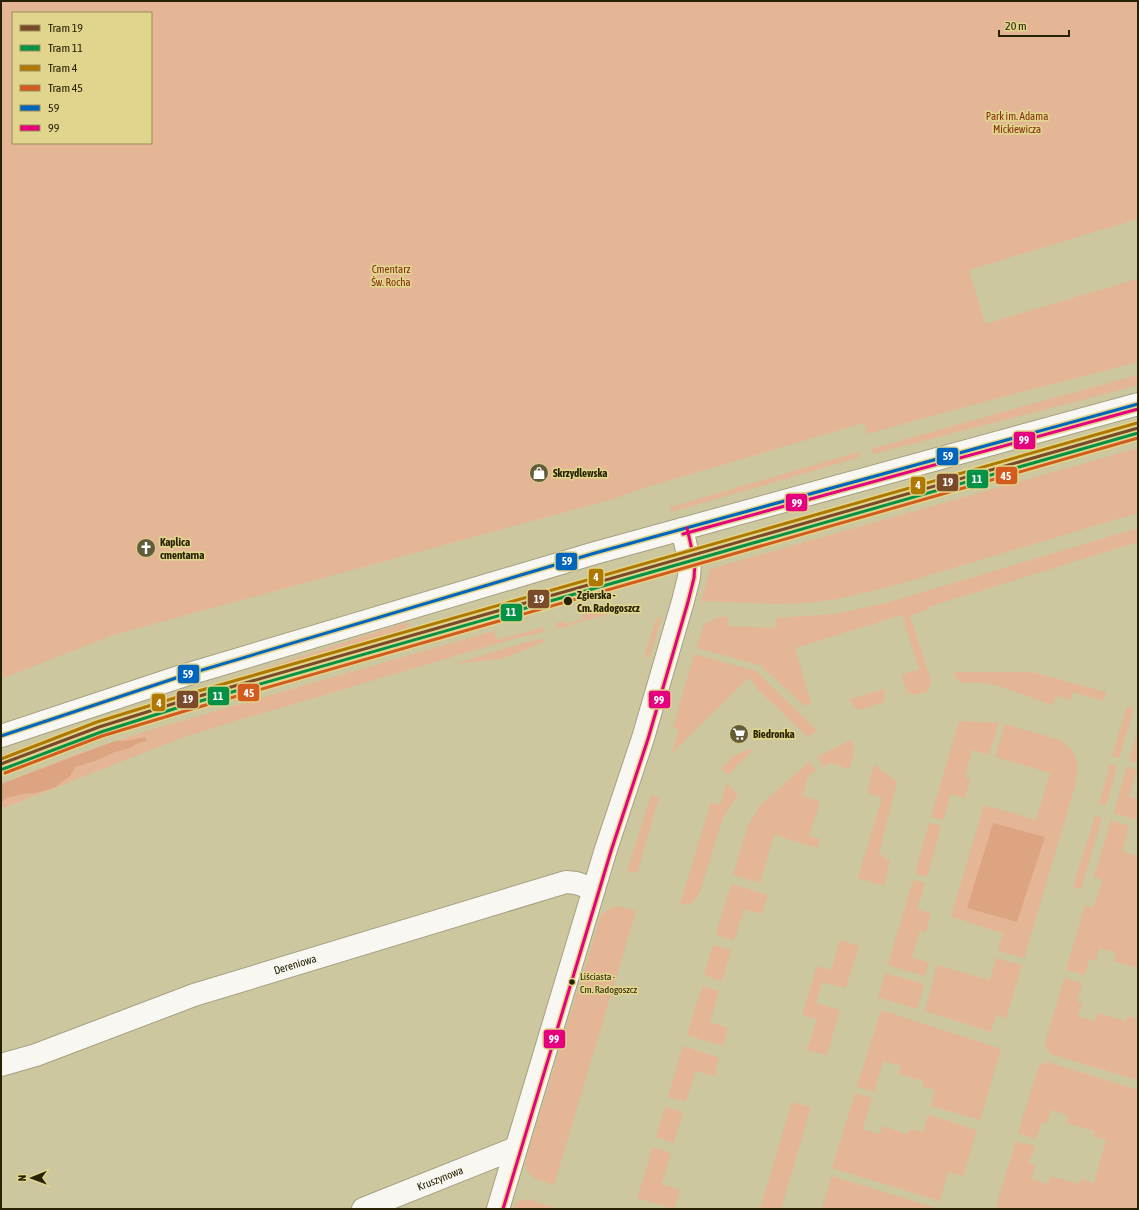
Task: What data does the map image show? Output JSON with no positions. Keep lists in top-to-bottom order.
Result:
{
  "streets": {
    "street": ["Dereniowa", "Kruszynowa"]
  },
  "parks": ["Park im. Adama Mickiewicza", "Cmentarz Św. Rocha"],
  "places": {
    "shop": ["Skrzydlewska"],
    "church": ["Kaplica cmentarna"],
    "other": ["Zgierska - Cm. Radogoszcz", "Liściasta - Cm. Radogoszcz"],
    "supermarket": ["Biedronka"]
  },
  "lines": [
    "transit line 59",
    "transit line 99",
    "tram line 4",
    "tram line 19",
    "tram line 11",
    "tram line 45"
  ],
  "legend": [
    "Tram 19",
    "Tram 11",
    "Tram 4",
    "Tram 45",
    "59",
    "99"
  ],
  "scale_bar": "20 m",
  "north": "left"
}
